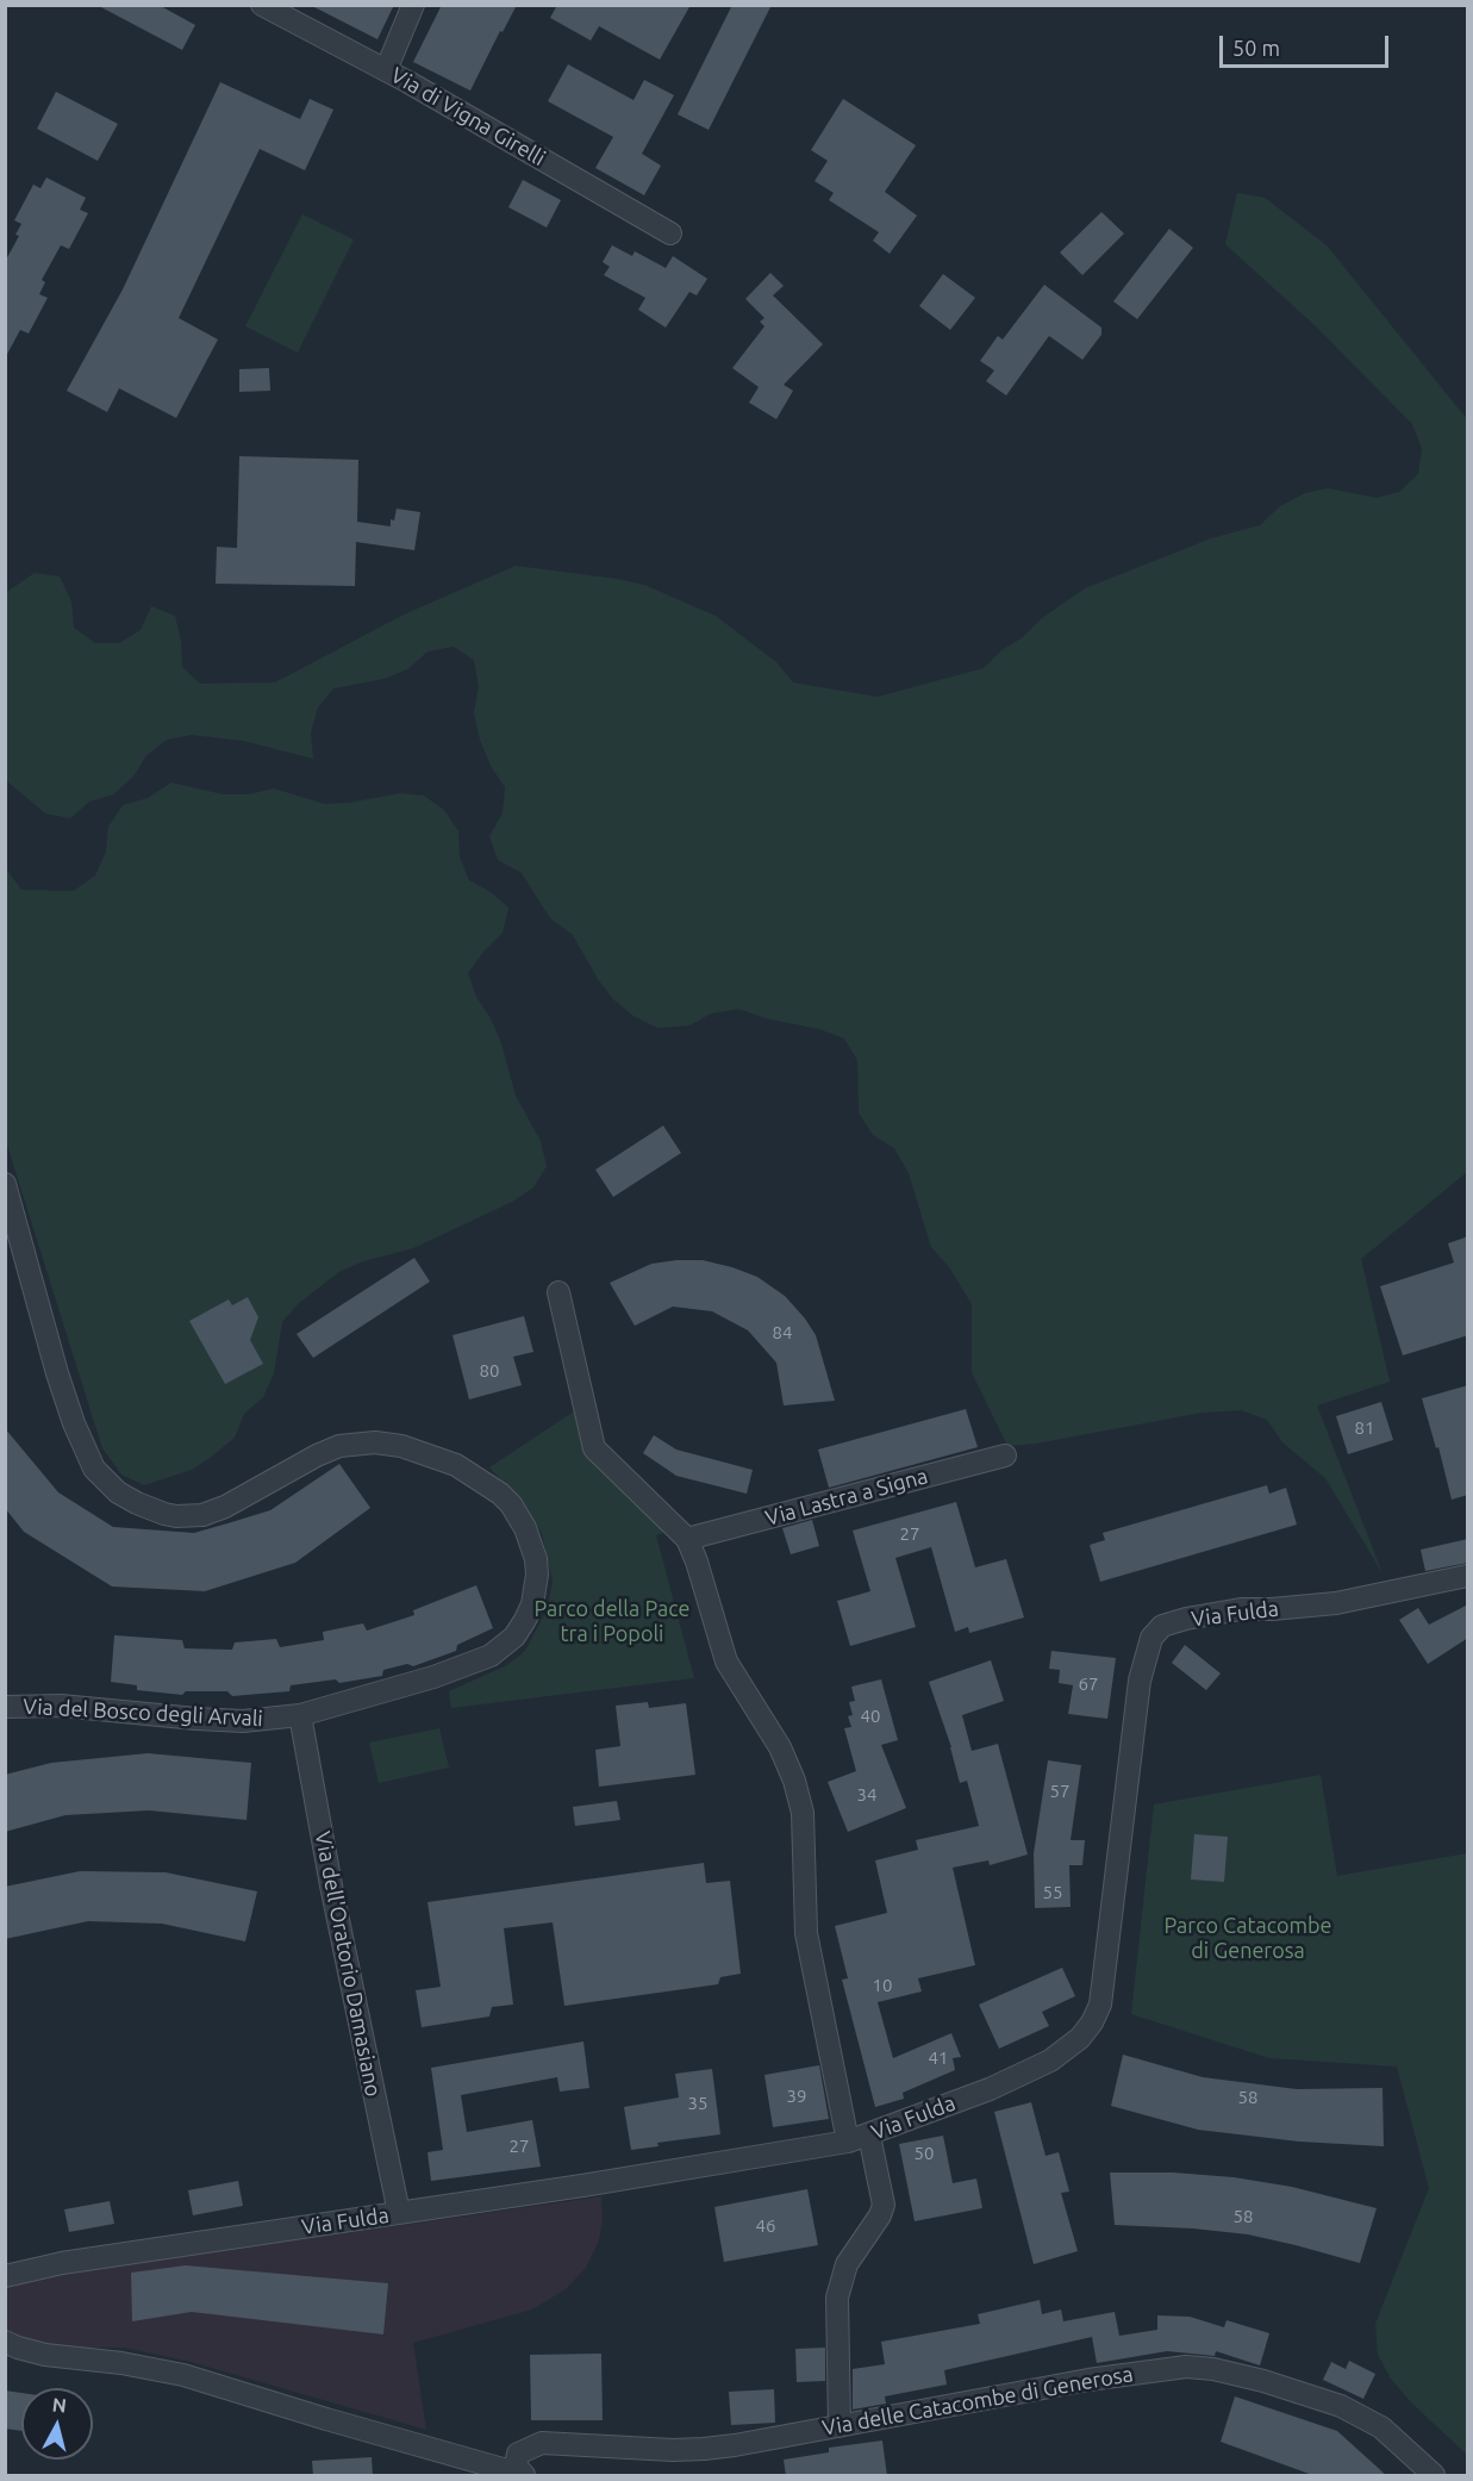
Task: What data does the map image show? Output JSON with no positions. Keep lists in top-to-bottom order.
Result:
{
  "streets": {
    "street": [
      "Via di Vigna Girelli",
      "Via Lastra a Signa",
      "Via Fulda",
      "Via del Bosco degli Arvali",
      "Via dell'Oratorio Damasiano",
      "Via delle Catacombe di Generosa"
    ]
  },
  "crossings": [
    ["Via Fulda", "Via dell'Oratorio Damasiano"],
    ["Via del Bosco degli Arvali", "Via dell'Oratorio Damasiano"]
  ],
  "parks": ["Parco della Pace tra i Popoli", "Parco Catacombe di Generosa"],
  "house_numbers": [
    "84",
    "80",
    "81",
    "27",
    "67",
    "40",
    "57",
    "34",
    "55",
    "10",
    "41",
    "39",
    "58",
    "35",
    "27",
    "50",
    "58",
    "46"
  ],
  "scale_bar": "50 m",
  "north": "top"
}
